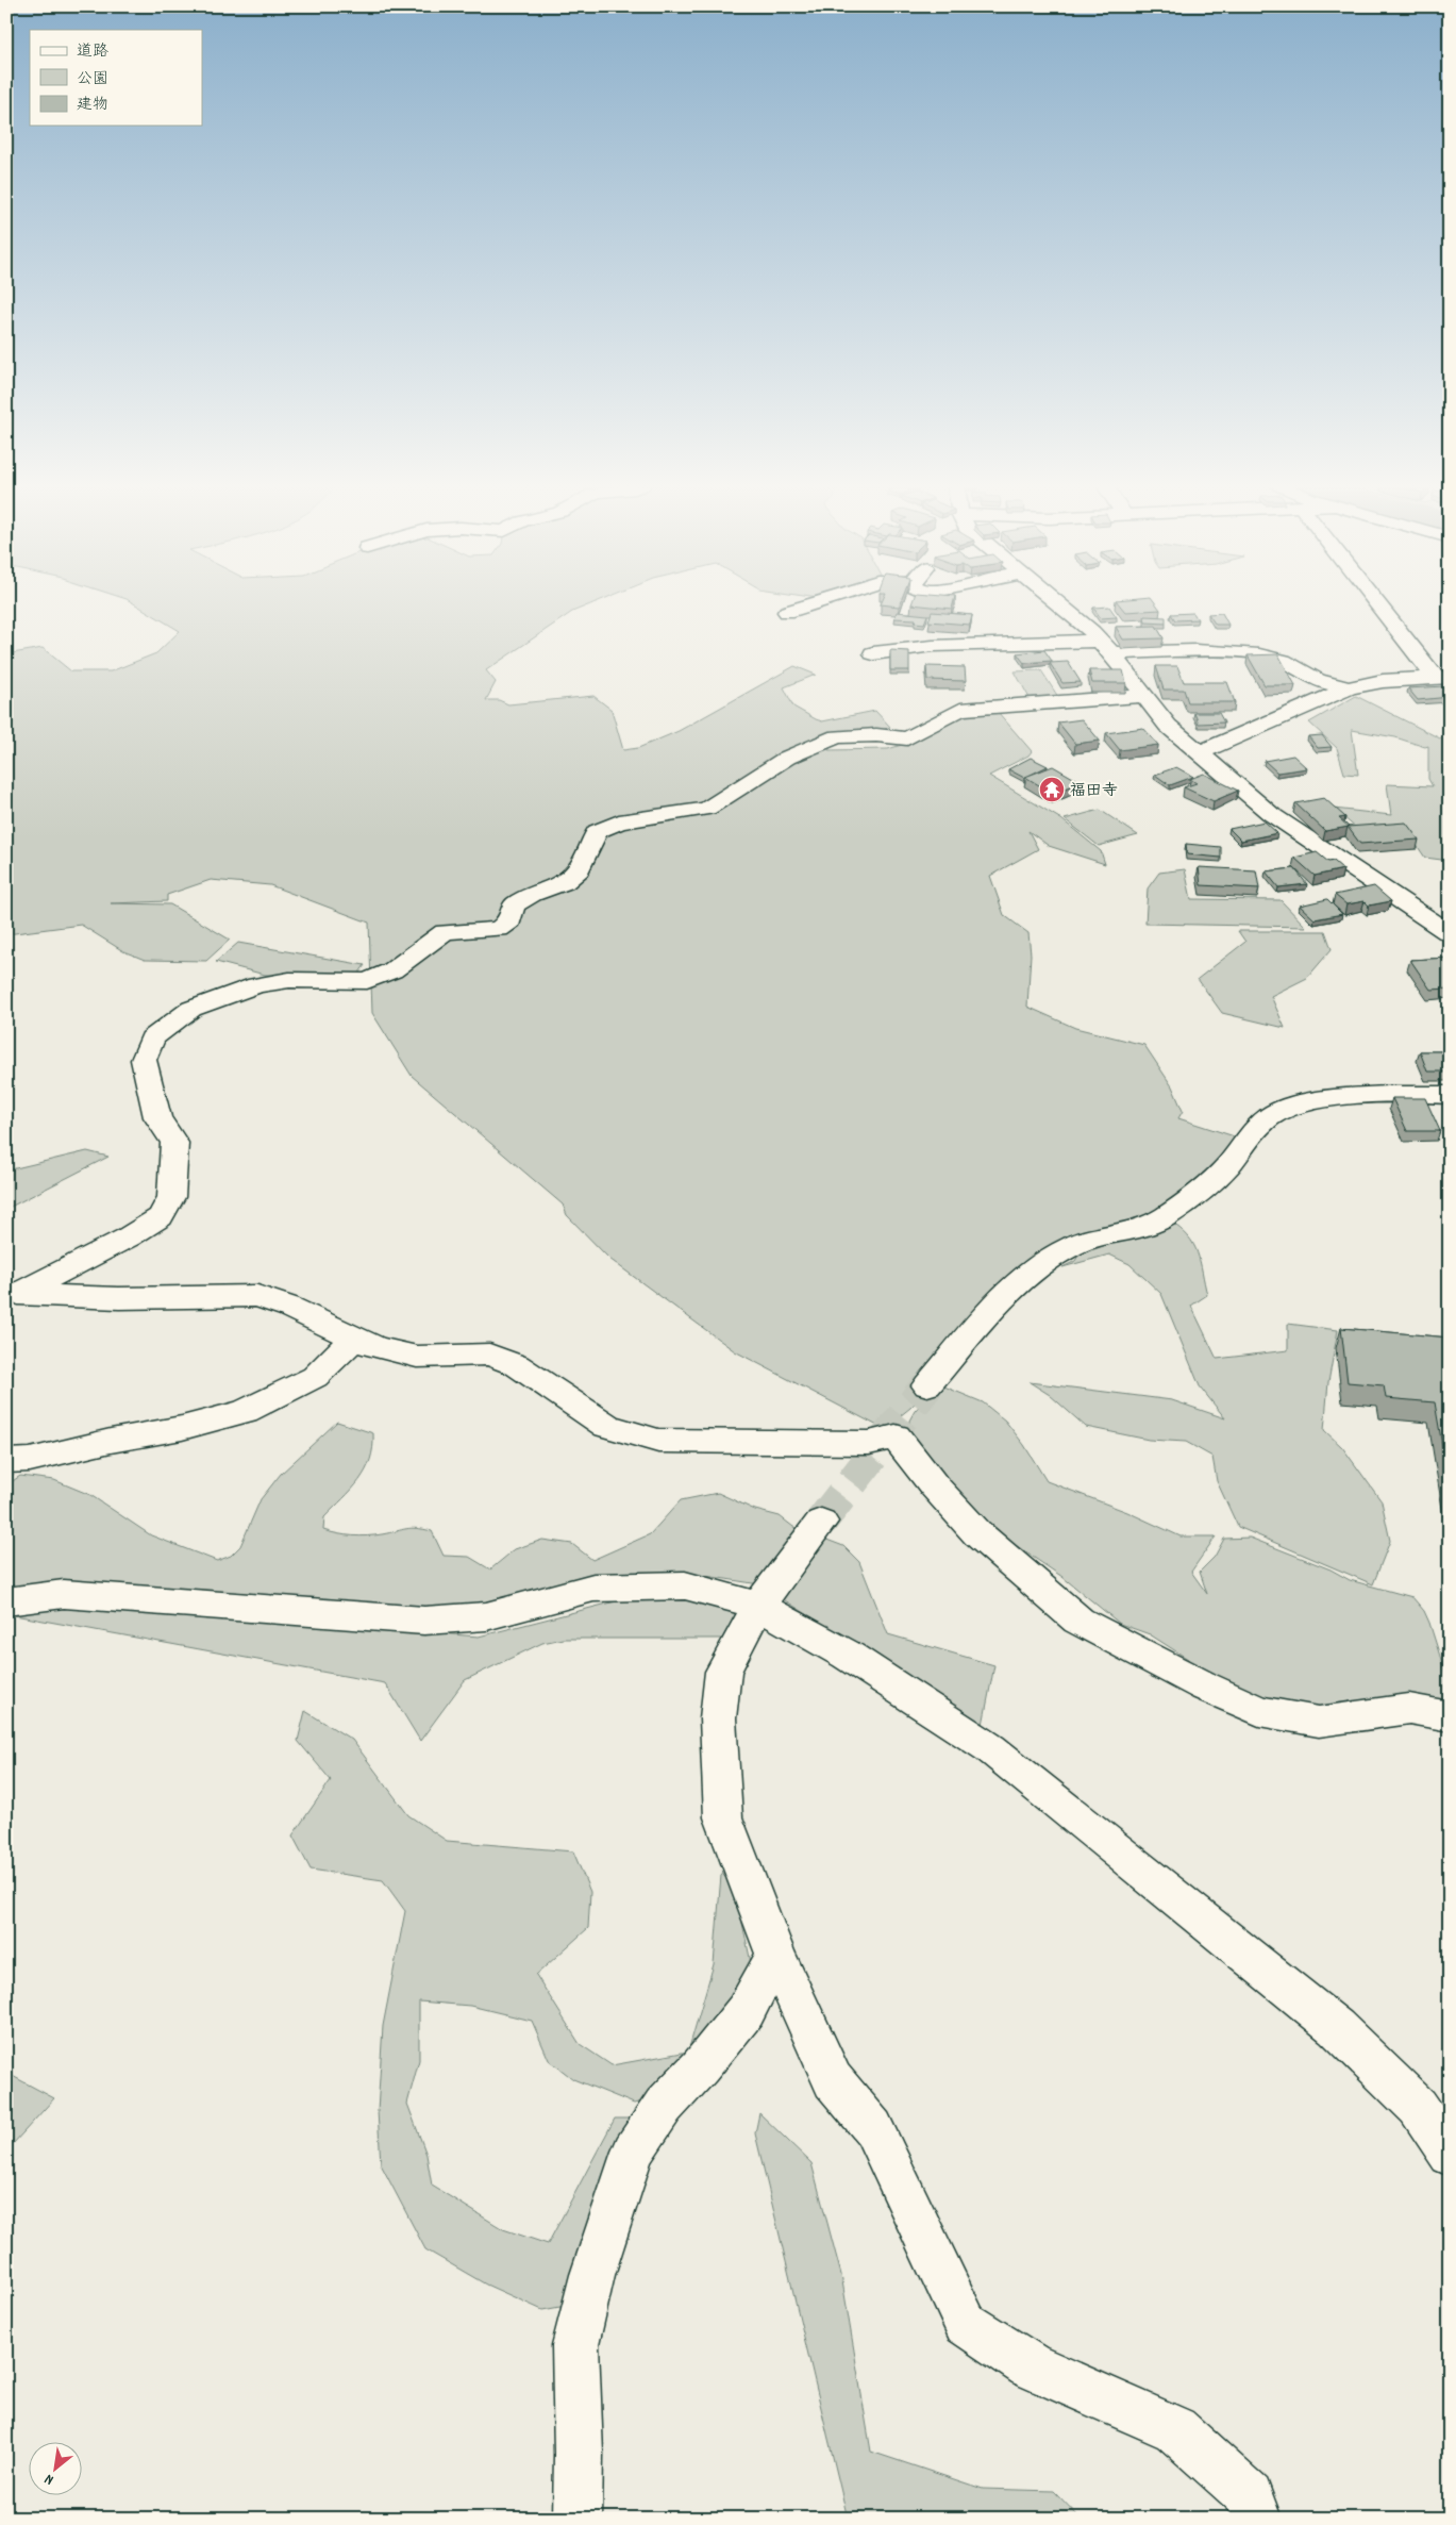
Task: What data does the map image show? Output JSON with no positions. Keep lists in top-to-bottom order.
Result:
{
  "places": {
    "temple": ["福田寺"]
  },
  "legend": ["道路", "公園", "建物"],
  "north": "bottom left"
}
